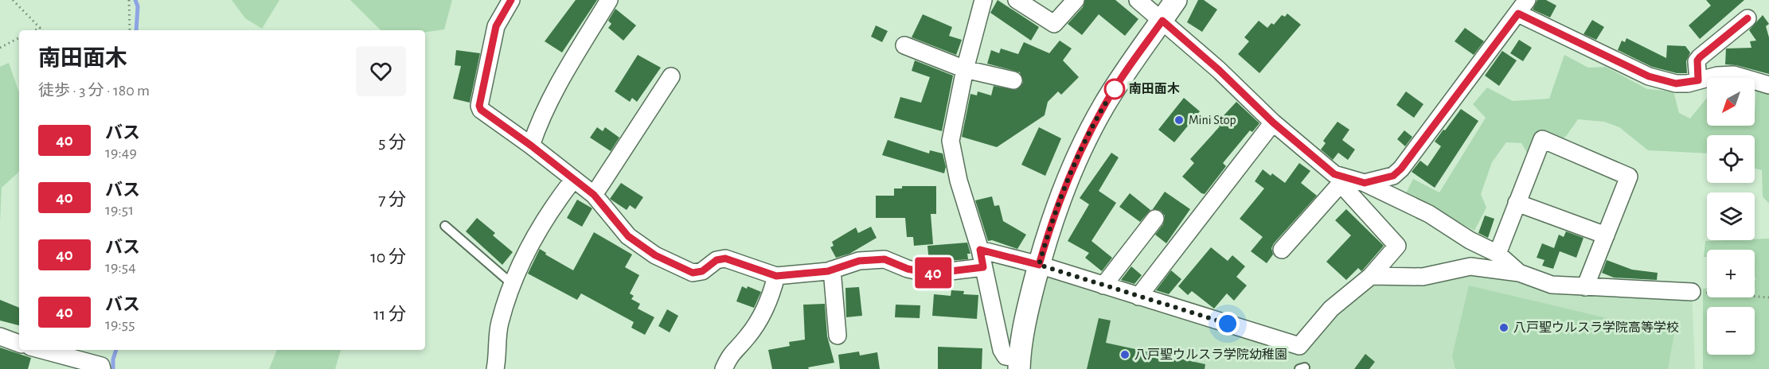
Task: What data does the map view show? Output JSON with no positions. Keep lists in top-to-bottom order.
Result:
{
  "places": [
    "南田面木",
    "Mini Stop",
    "八戸聖ウルスラ学院高等学校",
    "八戸聖ウルスラ学院幼稚園"
  ],
  "lines": ["bus line 40"],
  "north": "bottom left",
  "page": {
    "on_map": "40",
    "heading": ["南田面木", "徒歩 · 3 分 · 180 m"],
    "map_buttons": ["+", "−"],
    "list": [
      {
        "mark": "40",
        "name": "バス",
        "note": "19:49",
        "value": "5 分"
      },
      {
        "mark": "40",
        "name": "バス",
        "note": "19:51",
        "value": "7 分"
      },
      {
        "mark": "40",
        "name": "バス",
        "note": "19:54",
        "value": "10 分"
      },
      {
        "mark": "40",
        "name": "バス",
        "note": "19:55",
        "value": "11 分"
      }
    ]
  }
}
